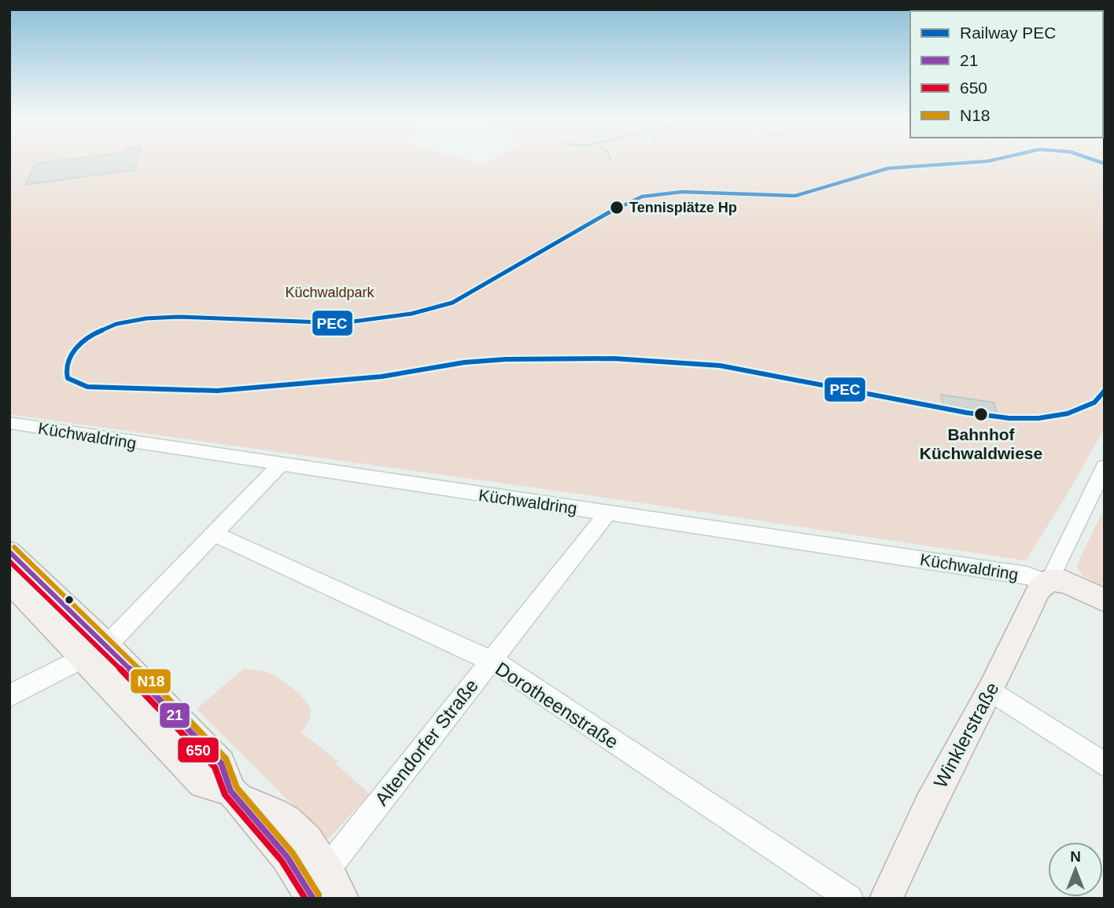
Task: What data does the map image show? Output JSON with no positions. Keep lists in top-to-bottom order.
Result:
{
  "streets": {
    "main road": ["Winklerstraße"],
    "street": ["Küchwaldring", "Dorotheenstraße", "Altendorfer Straße"]
  },
  "crossings": [
    ["Küchwaldring", "Winklerstraße"],
    ["Küchwaldring", "Altendorfer Straße"],
    ["Dorotheenstraße", "Altendorfer Straße"]
  ],
  "parks": ["Küchwaldpark"],
  "places": ["Tennisplätze Hp", "Bahnhof Küchwaldwiese"],
  "lines": [
    "rail line PEC",
    "transit line N18",
    "transit line 21",
    "transit line 650"
  ],
  "legend": [
    "Railway PEC",
    "21",
    "650",
    "N18"
  ],
  "north": "top"
}
